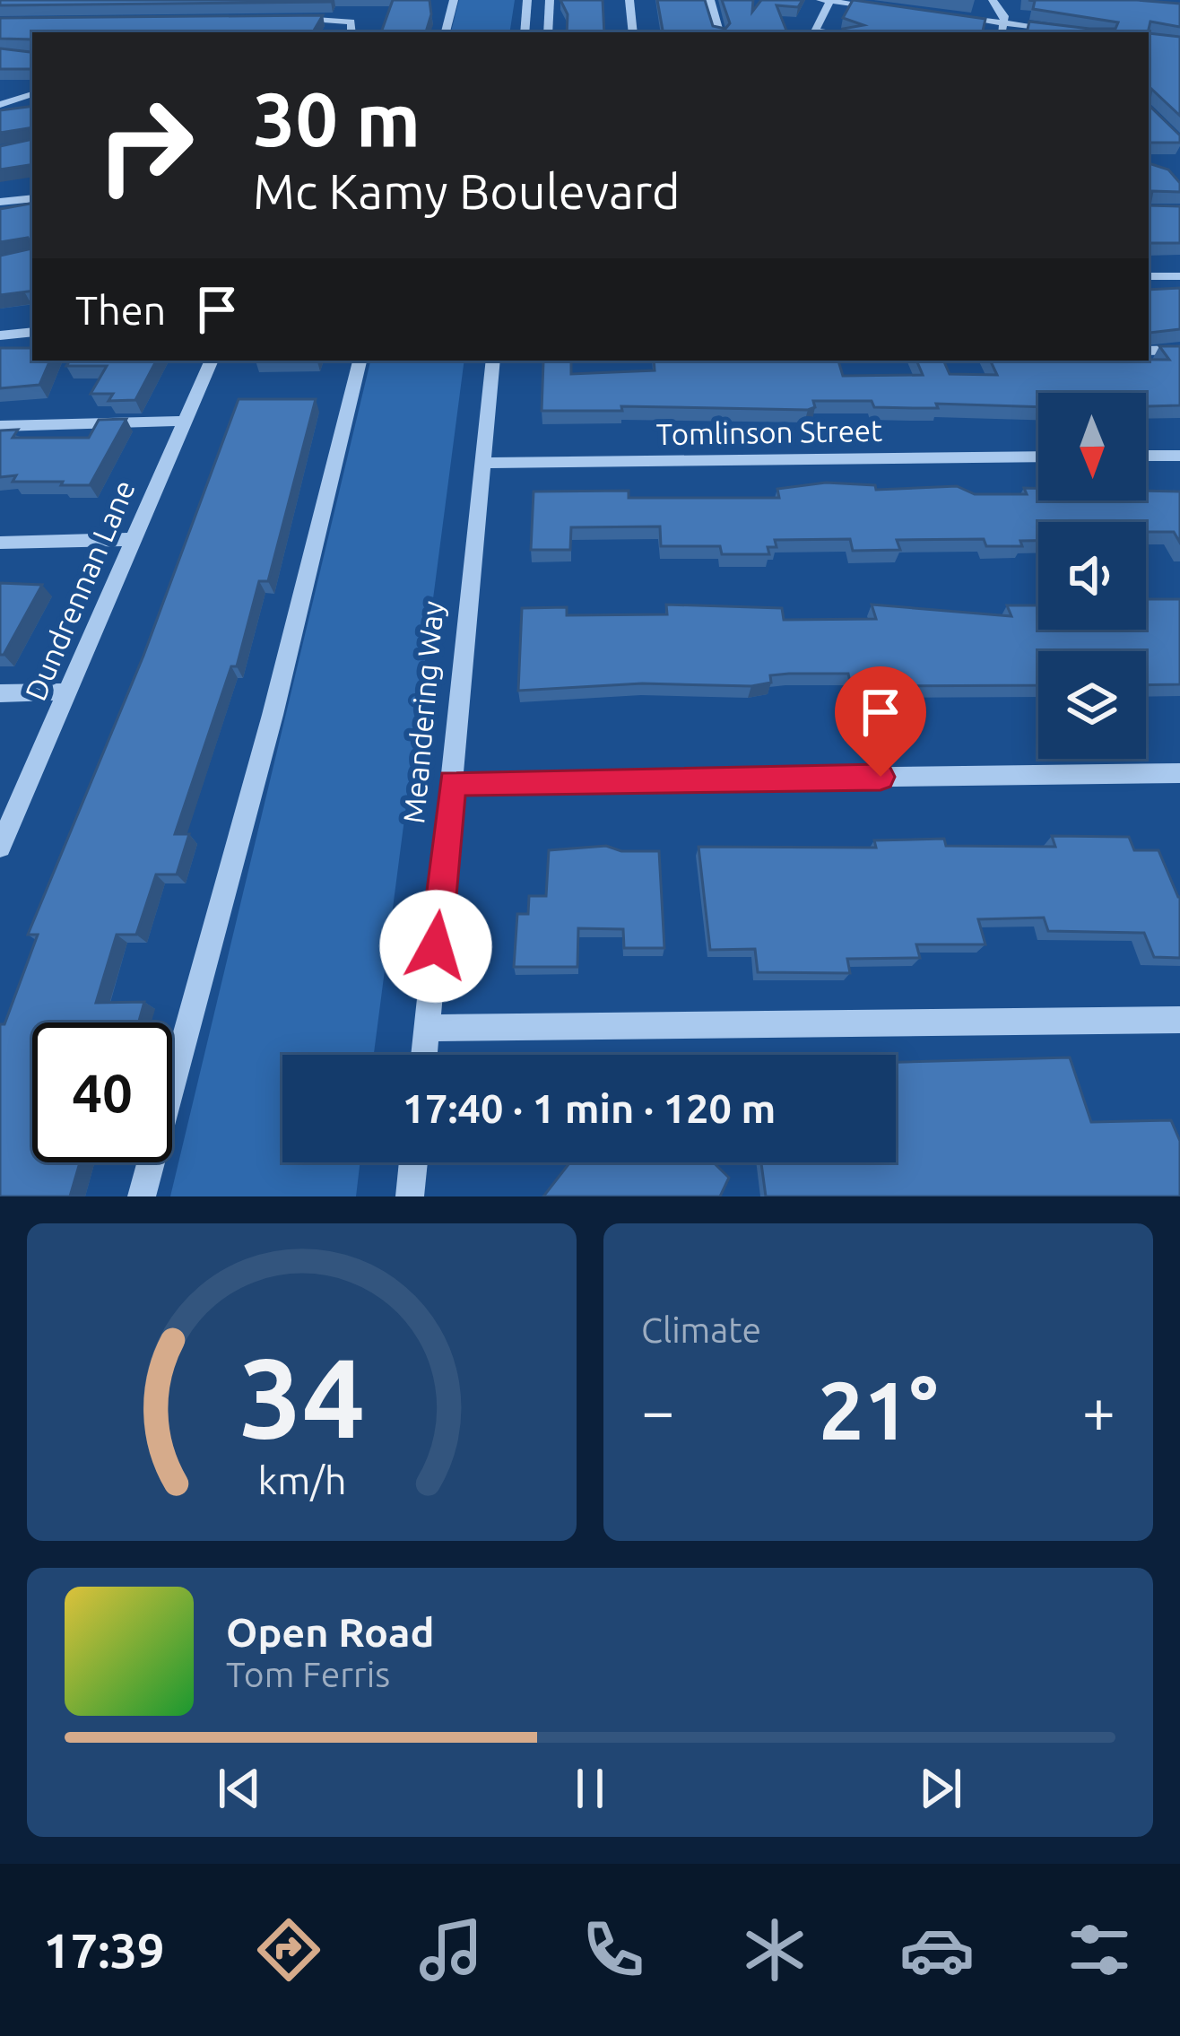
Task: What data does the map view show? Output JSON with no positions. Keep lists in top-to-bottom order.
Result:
{
  "streets": {
    "street": ["Tomlinson Street", "Dundrennan Lane", "Meandering Way"]
  },
  "crossings": [
    ["Tomlinson Street", "Meandering Way"]
  ],
  "north": "bottom",
  "page": {
    "turn": ["30 m", "Mc Kamy Boulevard"],
    "then": "Then",
    "limit": "40",
    "trip": "17:40 · 1 min · 120 m",
    "tile": "Climate",
    "heat": ["−", "21°", "+"],
    "song": ["Open Road", "Tom Ferris"],
    "tabs": "17:39",
    "gauge": ["34", "km/h"]
  }
}
